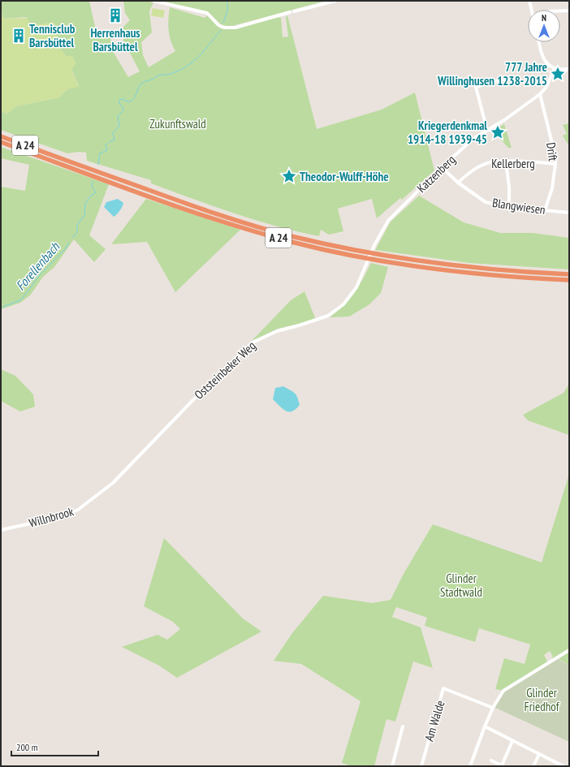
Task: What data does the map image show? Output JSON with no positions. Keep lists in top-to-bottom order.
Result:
{
  "streets": {
    "highway": ["A 24"],
    "street": [
      "Drift",
      "Kellerberg",
      "Katzenberg",
      "Blangwiesen",
      "Oststeinbeker Weg",
      "Willnbrook",
      "Am Walde"
    ]
  },
  "crossings": [
    ["Drift", "Kellerberg"],
    ["Drift", "Katzenberg"],
    ["Drift", "Blangwiesen"],
    ["Kellerberg", "Blangwiesen"],
    ["Katzenberg", "Blangwiesen"],
    ["Katzenberg", "Oststeinbeker Weg"],
    ["Oststeinbeker Weg", "Willnbrook"]
  ],
  "water": ["Forellenbach"],
  "parks": ["Zukunftswald", "Glinder Stadtwald", "Glinder Friedhof"],
  "places": {
    "building": ["Herrenhaus Barsbüttel", "Tennisclub Barsbüttel"],
    "place": ["777 Jahre Willinghusen 1238-2015", "Kriegerdenkmal 1914-18 1939-45", "Theodor-Wulff-Höhe"]
  },
  "scale_bar": "200 m",
  "north": "top"
}
